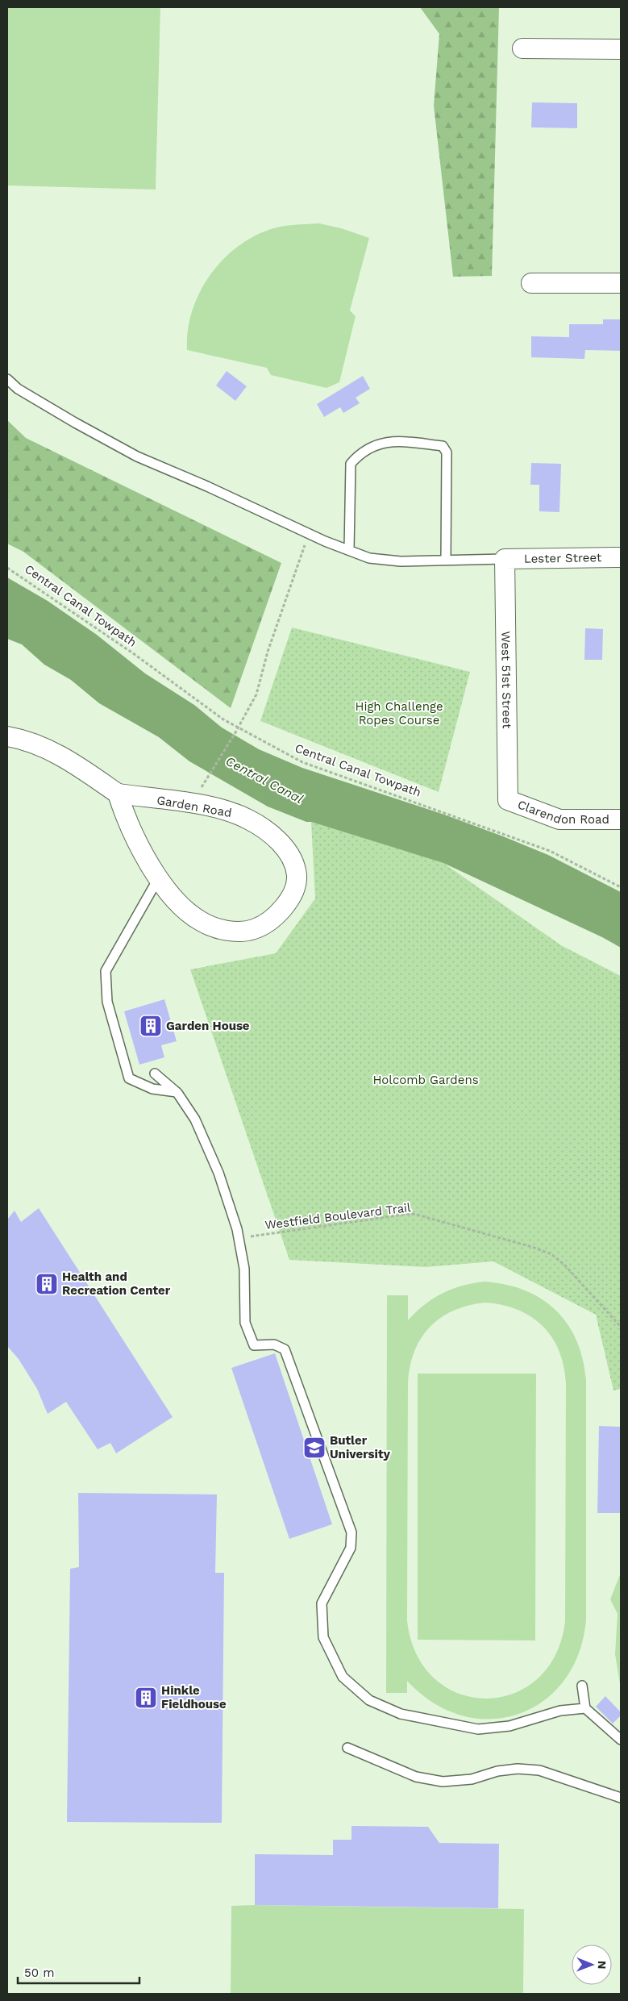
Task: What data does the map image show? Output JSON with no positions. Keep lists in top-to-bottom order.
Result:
{
  "streets": {
    "street": [
      "Lester Street",
      "West 51st Street",
      "Garden Road",
      "Clarendon Road"
    ],
    "path": ["Central Canal Towpath", "Westfield Boulevard Trail"]
  },
  "crossings": [
    ["Lester Street", "West 51st Street"],
    ["West 51st Street", "Clarendon Road"]
  ],
  "water": ["Central Canal"],
  "parks": ["High Challenge Ropes Course", "Holcomb Gardens"],
  "places": {
    "building": ["Garden House", "Health and Recreation Center", "Hinkle Fieldhouse"],
    "school or university": ["Butler University"]
  },
  "scale_bar": "50 m",
  "north": "right"
}
